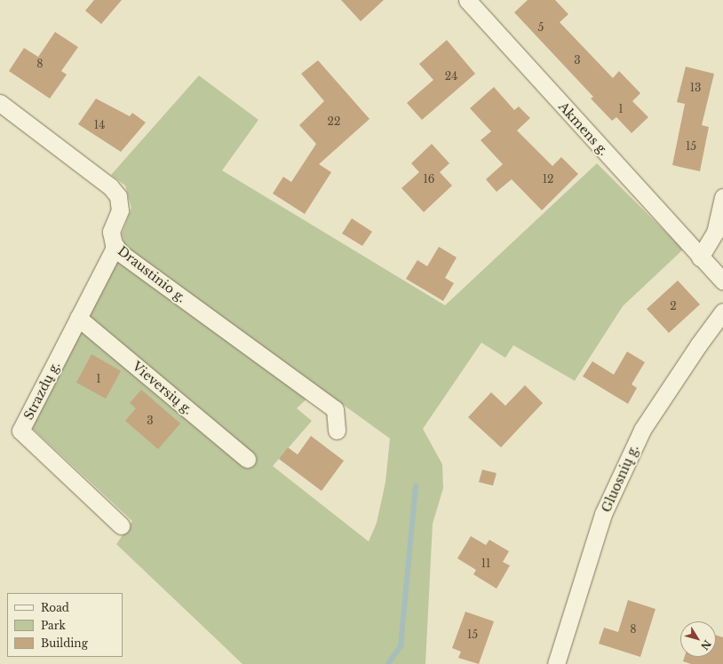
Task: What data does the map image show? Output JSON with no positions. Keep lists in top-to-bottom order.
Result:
{
  "streets": {
    "street": [
      "Akmens g.",
      "Draustinio g.",
      "Vieversių g.",
      "Strazdų g.",
      "Gluosnių g."
    ]
  },
  "crossings": [
    ["Draustinio g.", "Strazdų g."],
    ["Vieversių g.", "Strazdų g."]
  ],
  "house_numbers": [
    "5",
    "3",
    "8",
    "24",
    "13",
    "1",
    "22",
    "14",
    "15",
    "16",
    "12",
    "2",
    "1",
    "3",
    "11",
    "8",
    "15"
  ],
  "legend": ["Road", "Park", "Building"],
  "north": "bottom right"
}
